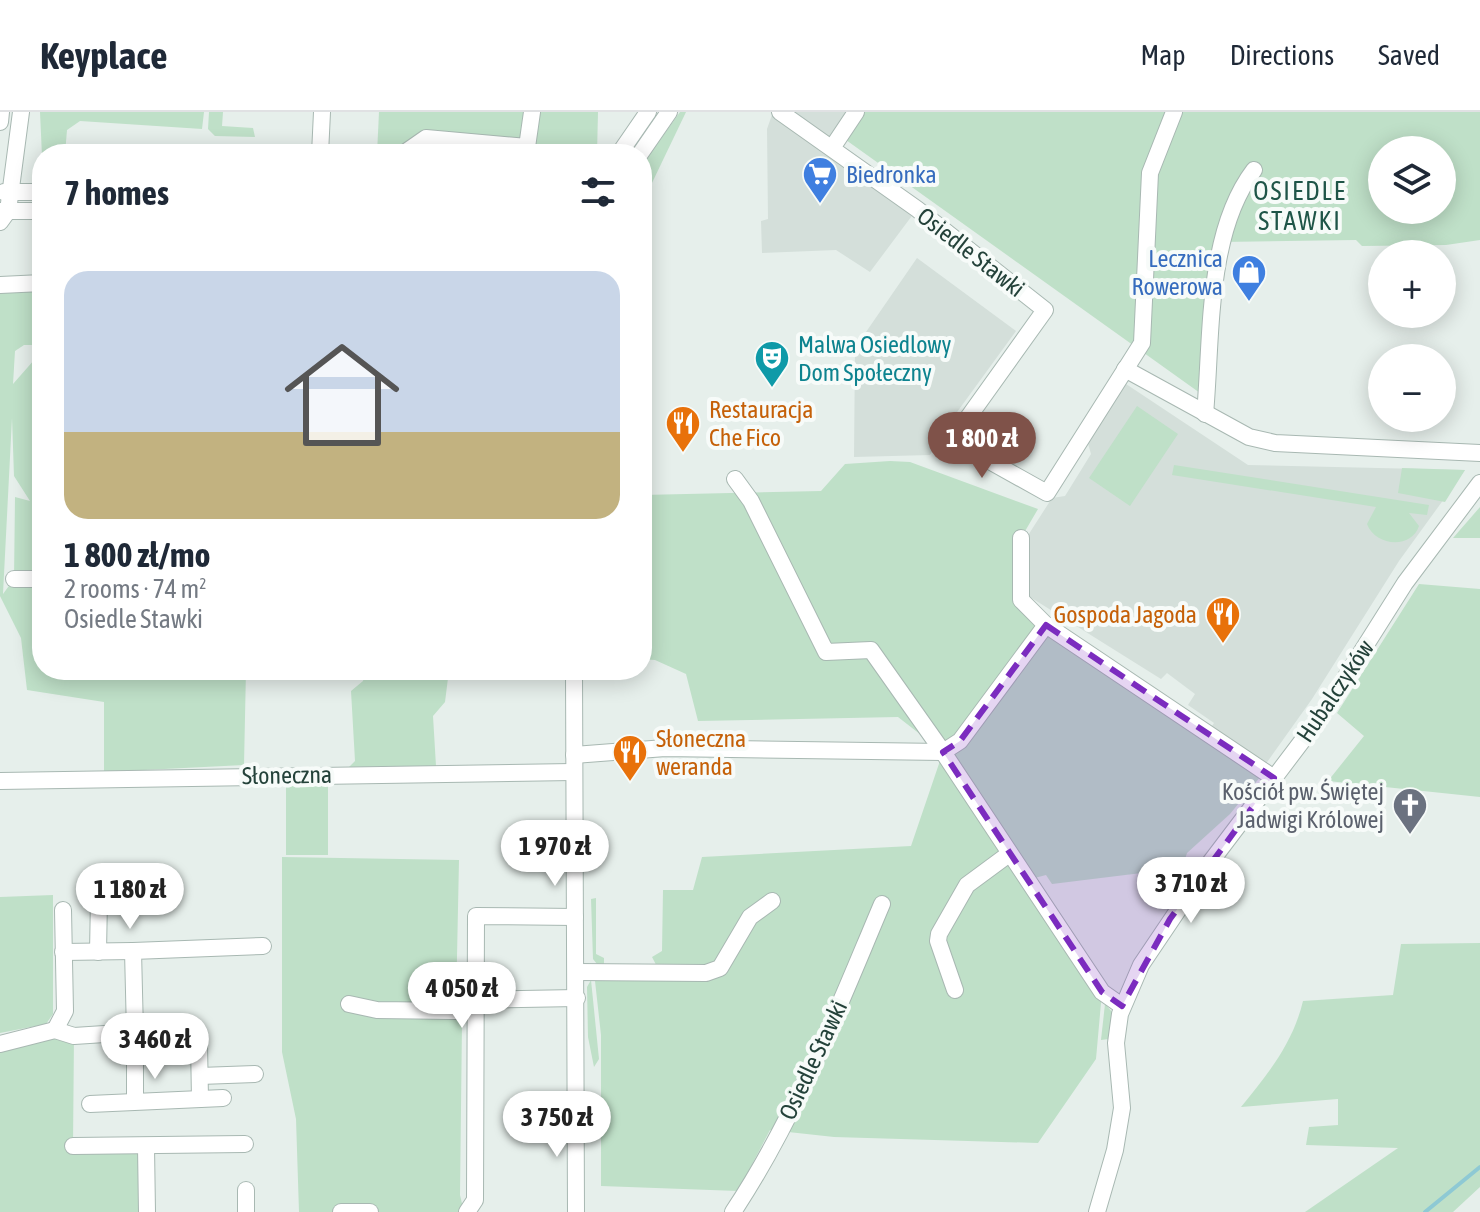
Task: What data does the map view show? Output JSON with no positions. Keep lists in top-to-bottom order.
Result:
{
  "streets": {
    "street": ["Osiedle Stawki", "Hubalczyków", "Słoneczna"]
  },
  "districts": ["OSIEDLE STAWKI"],
  "places": {
    "supermarket": ["Biedronka"],
    "shop": ["Lecznica Rowerowa"],
    "theatre": ["Malwa Osiedlowy Dom Społeczny"],
    "restaurant": ["Restauracja Che Fico", "Gospoda Jagoda", "Słoneczna weranda"],
    "church": ["Kościół pw. Świętej Jadwigi Królowej"]
  },
  "page": {
    "header": "Keyplace",
    "nav": ["Map", "Directions", "Saved"],
    "map_buttons": ["+", "−"],
    "heading": "7 homes",
    "list": [
      {
        "name": "1 800 zł/mo",
        "note": "2 rooms · 74 m² · Osiedle Stawki"
      }
    ],
    "price": [
      "1 800 zł",
      "1 970 zł",
      "3 710 zł",
      "1 180 zł",
      "4 050 zł",
      "3 460 zł",
      "3 750 zł"
    ]
  }
}
